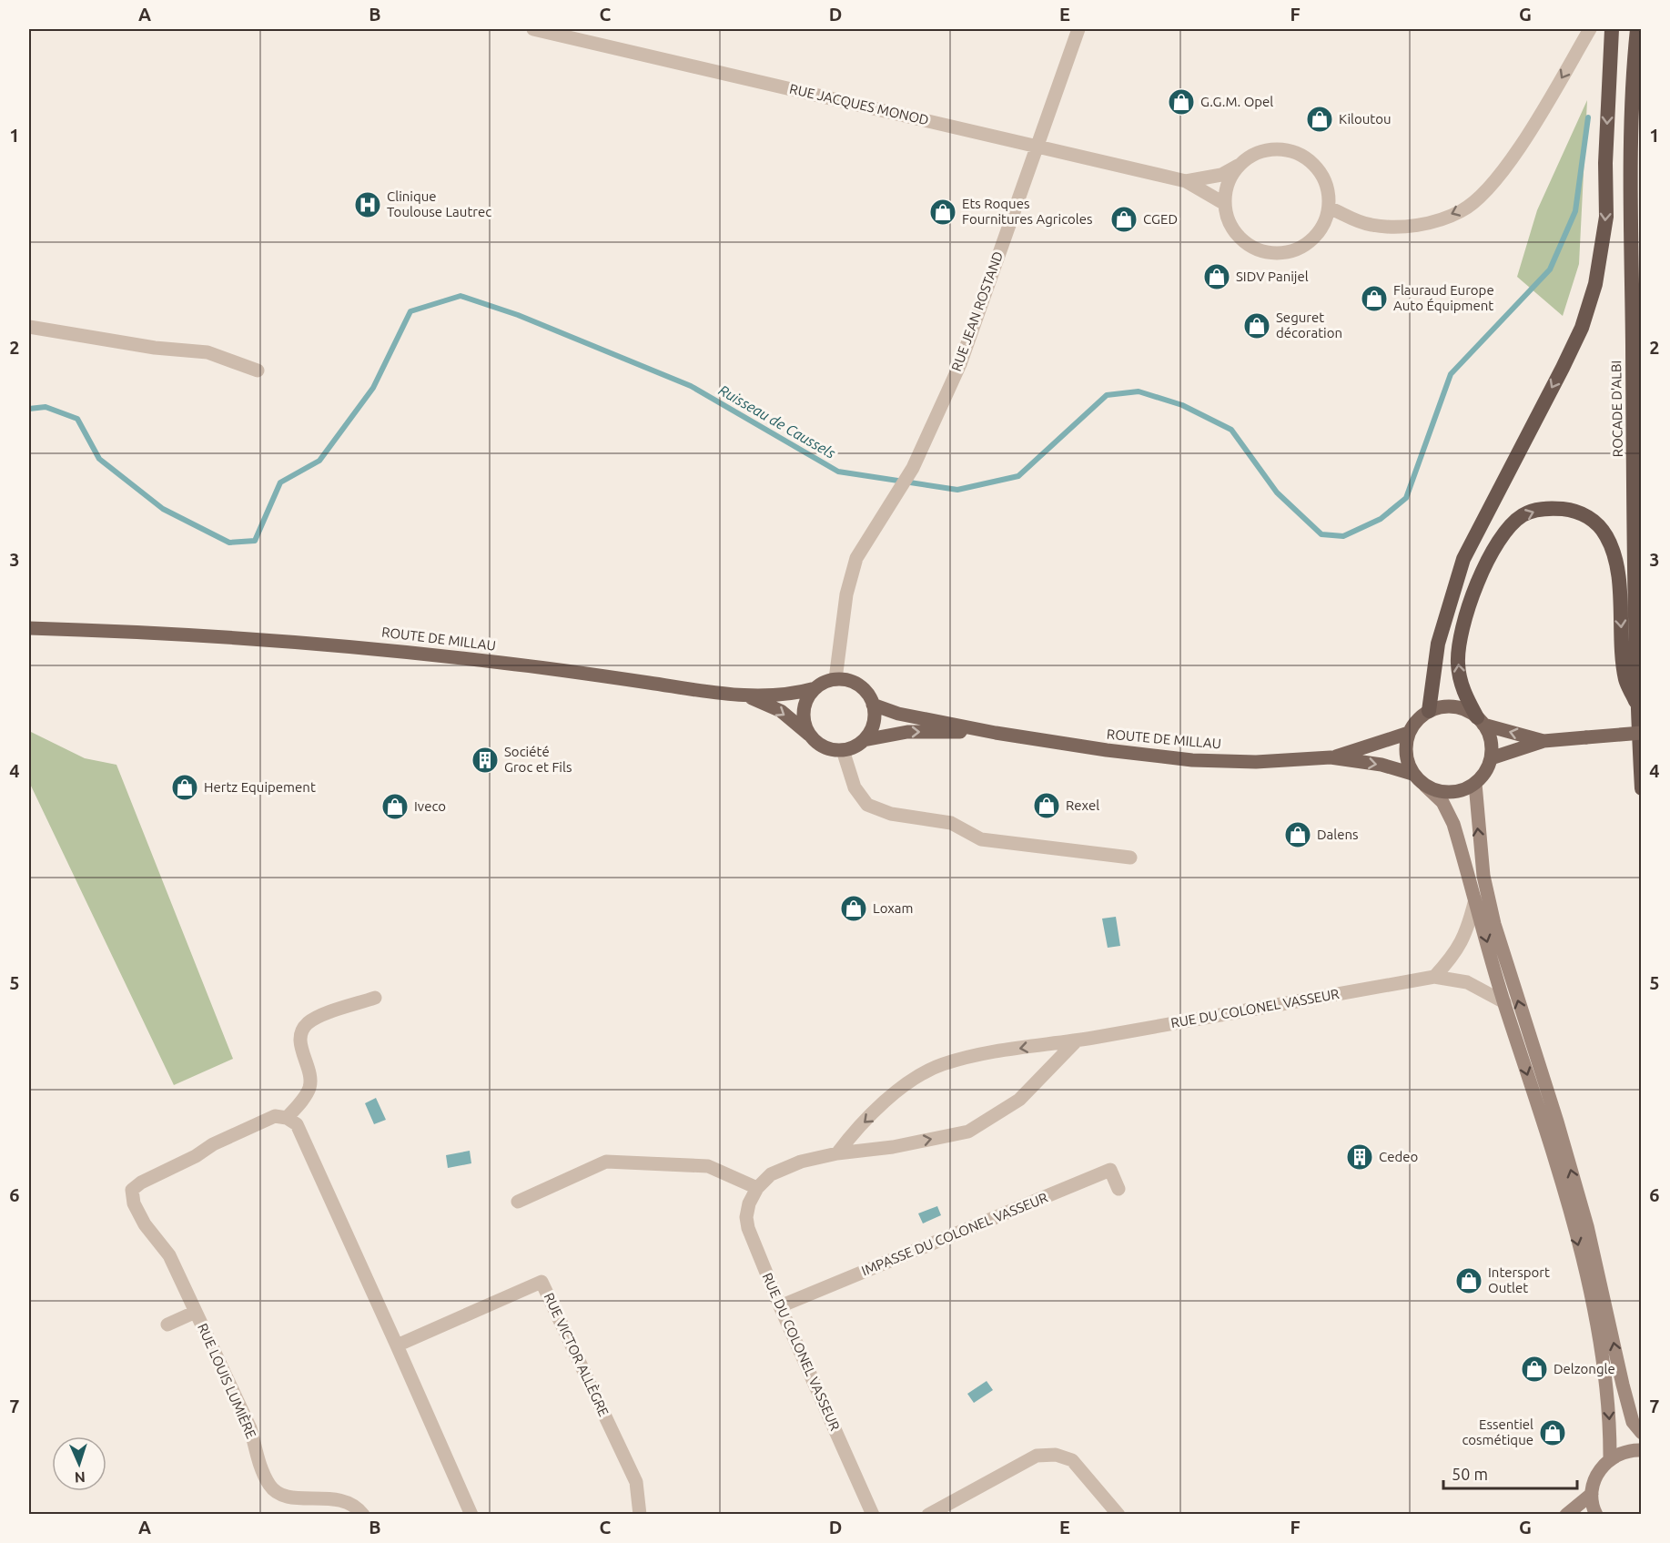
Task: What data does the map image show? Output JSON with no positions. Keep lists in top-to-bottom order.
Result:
{
  "streets": {
    "highway": ["ROCADE D'ALBI"],
    "main road": ["ROUTE DE MILLAU"],
    "street": [
      "RUE JACQUES MONOD",
      "RUE JEAN ROSTAND",
      "RUE DU COLONEL VASSEUR",
      "IMPASSE DU COLONEL VASSEUR",
      "RUE VICTOR ALLÈGRE",
      "RUE LOUIS LUMIÈRE"
    ]
  },
  "crossings": [
    ["RUE JACQUES MONOD", "RUE JEAN ROSTAND"],
    ["RUE JEAN ROSTAND", "ROUTE DE MILLAU"],
    ["RUE DU COLONEL VASSEUR", "IMPASSE DU COLONEL VASSEUR"]
  ],
  "water": ["Ruisseau de Caussels"],
  "places": {
    "shop": [
      "G.G.M. Opel",
      "Kiloutou",
      "Ets Roques Fournitures Agricoles",
      "CGED",
      "SIDV Panijel",
      "Flauraud Europe Auto Équipment",
      "Seguret décoration",
      "Hertz Equipement",
      "Rexel",
      "Iveco",
      "Dalens",
      "Loxam",
      "Intersport Outlet",
      "Delzongle",
      "Essentiel cosmétique"
    ],
    "hospital": ["Clinique Toulouse Lautrec"],
    "building": ["Société Groc et Fils", "Cedeo"]
  },
  "scale_bar": "50 m",
  "north": "bottom",
  "grid": {
    "columns": [
      "A",
      "B",
      "C",
      "D",
      "E",
      "F",
      "G"
    ],
    "rows": [
      "1",
      "2",
      "3",
      "4",
      "5",
      "6",
      "7"
    ]
  }
}
